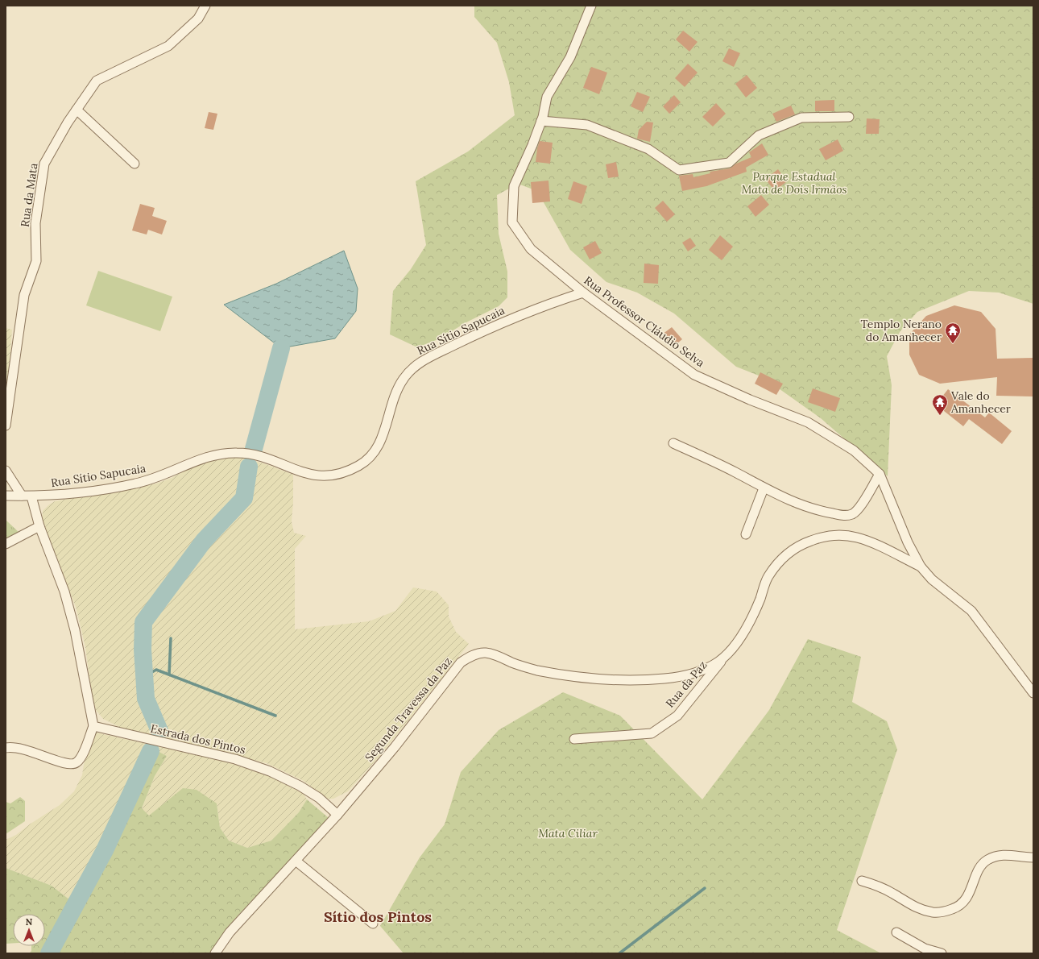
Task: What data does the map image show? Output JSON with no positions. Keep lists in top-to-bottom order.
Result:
{
  "streets": {
    "street": [
      "Rua da Mata",
      "Rua Professor Cláudio Selva",
      "Rua Sítio Sapucaia",
      "Rua da Paz",
      "Segunda Travessa da Paz",
      "Estrada dos Pintos"
    ]
  },
  "crossings": [
    ["Rua Professor Cláudio Selva", "Rua Sítio Sapucaia"],
    ["Rua Professor Cláudio Selva", "Segunda Travessa da Paz"],
    ["Rua da Paz", "Segunda Travessa da Paz"],
    ["Segunda Travessa da Paz", "Estrada dos Pintos"]
  ],
  "districts": ["Sítio dos Pintos"],
  "parks": ["Parque Estadual Mata de Dois Irmãos", "Mata Ciliar"],
  "places": {
    "temple": ["Templo Nerano do Amanhecer", "Vale do Amanhecer"]
  },
  "north": "top"
}
